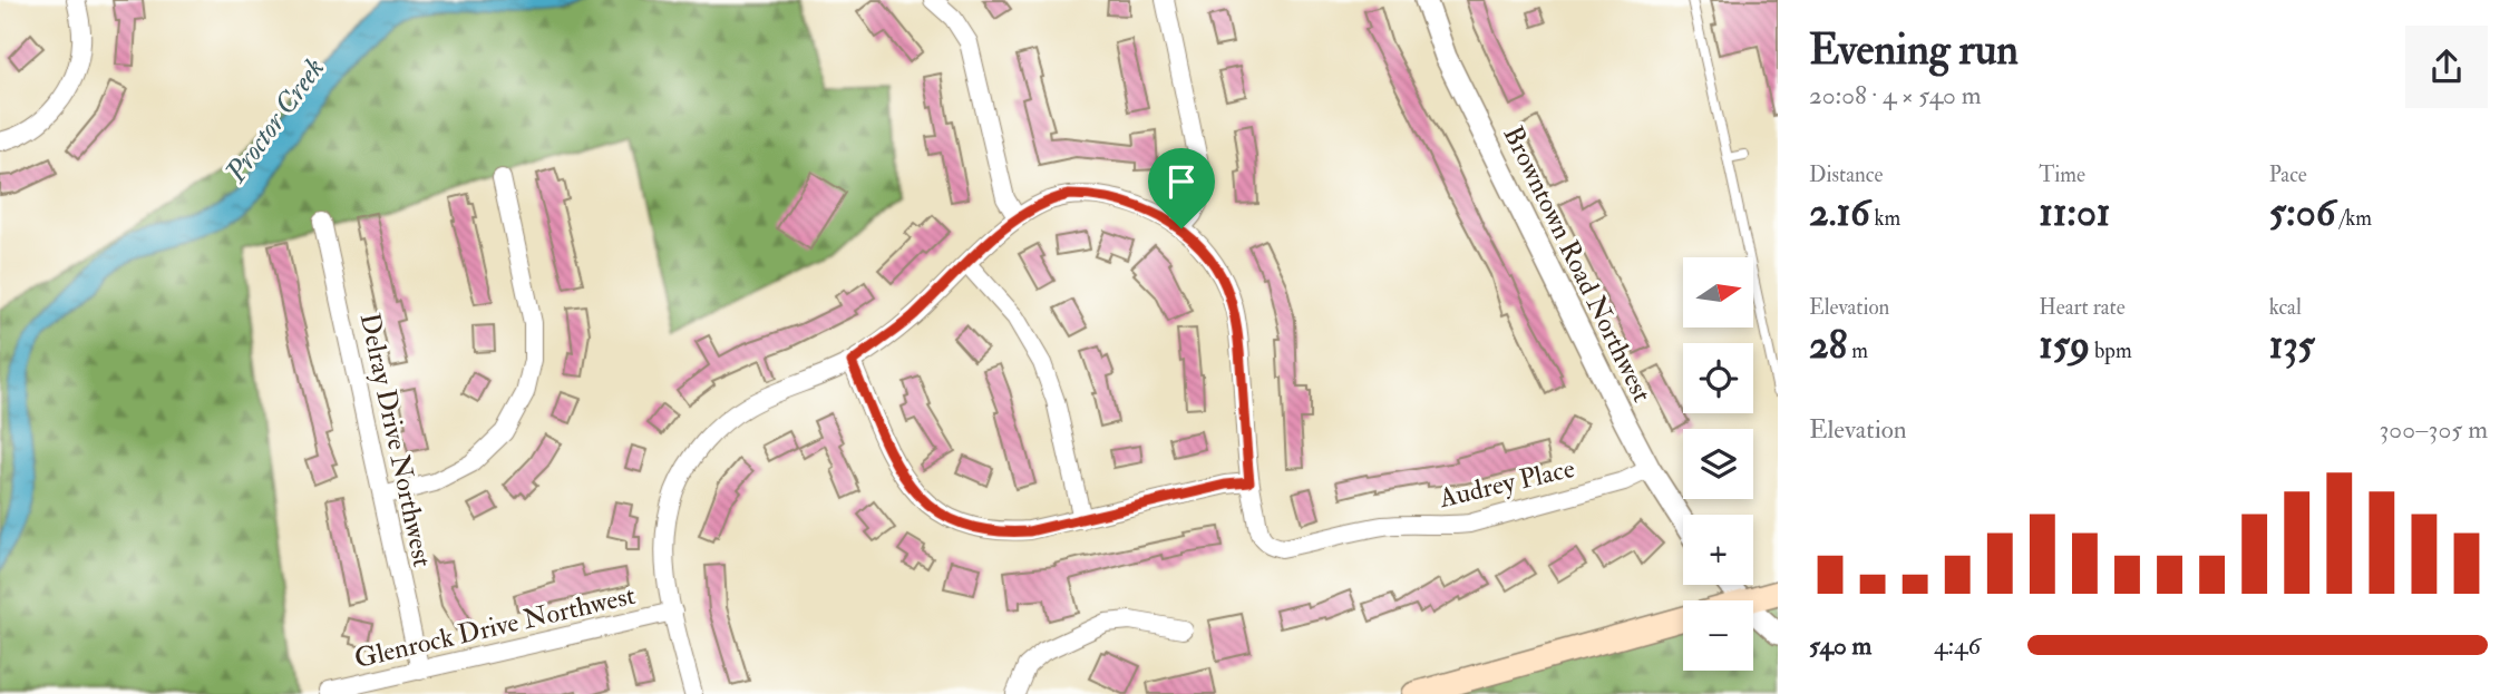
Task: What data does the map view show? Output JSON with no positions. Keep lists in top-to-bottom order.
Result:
{
  "streets": {
    "street": [
      "Browntown Road Northwest",
      "Delray Drive Northwest",
      "Audrey Place",
      "Glenrock Drive Northwest"
    ]
  },
  "crossings": [
    ["Browntown Road Northwest", "Audrey Place"],
    ["Delray Drive Northwest", "Glenrock Drive Northwest"]
  ],
  "water": ["Proctor Creek"],
  "north": "right",
  "page": {
    "heading": ["Evening run", "20:08 · 4 × 540 m"],
    "stats": [
      ["Distance", "2.16 km"],
      ["Time", "11:01"],
      ["Pace", "5:06 /km"],
      ["Elevation", "28 m"],
      ["Heart rate", "159 bpm"],
      ["kcal", "135"]
    ],
    "map_buttons": ["+", "−"],
    "chart": ["Elevation", "300–305 m"],
    "list": [
      {
        "name": "540 m",
        "note": "4:46"
      }
    ]
  }
}
